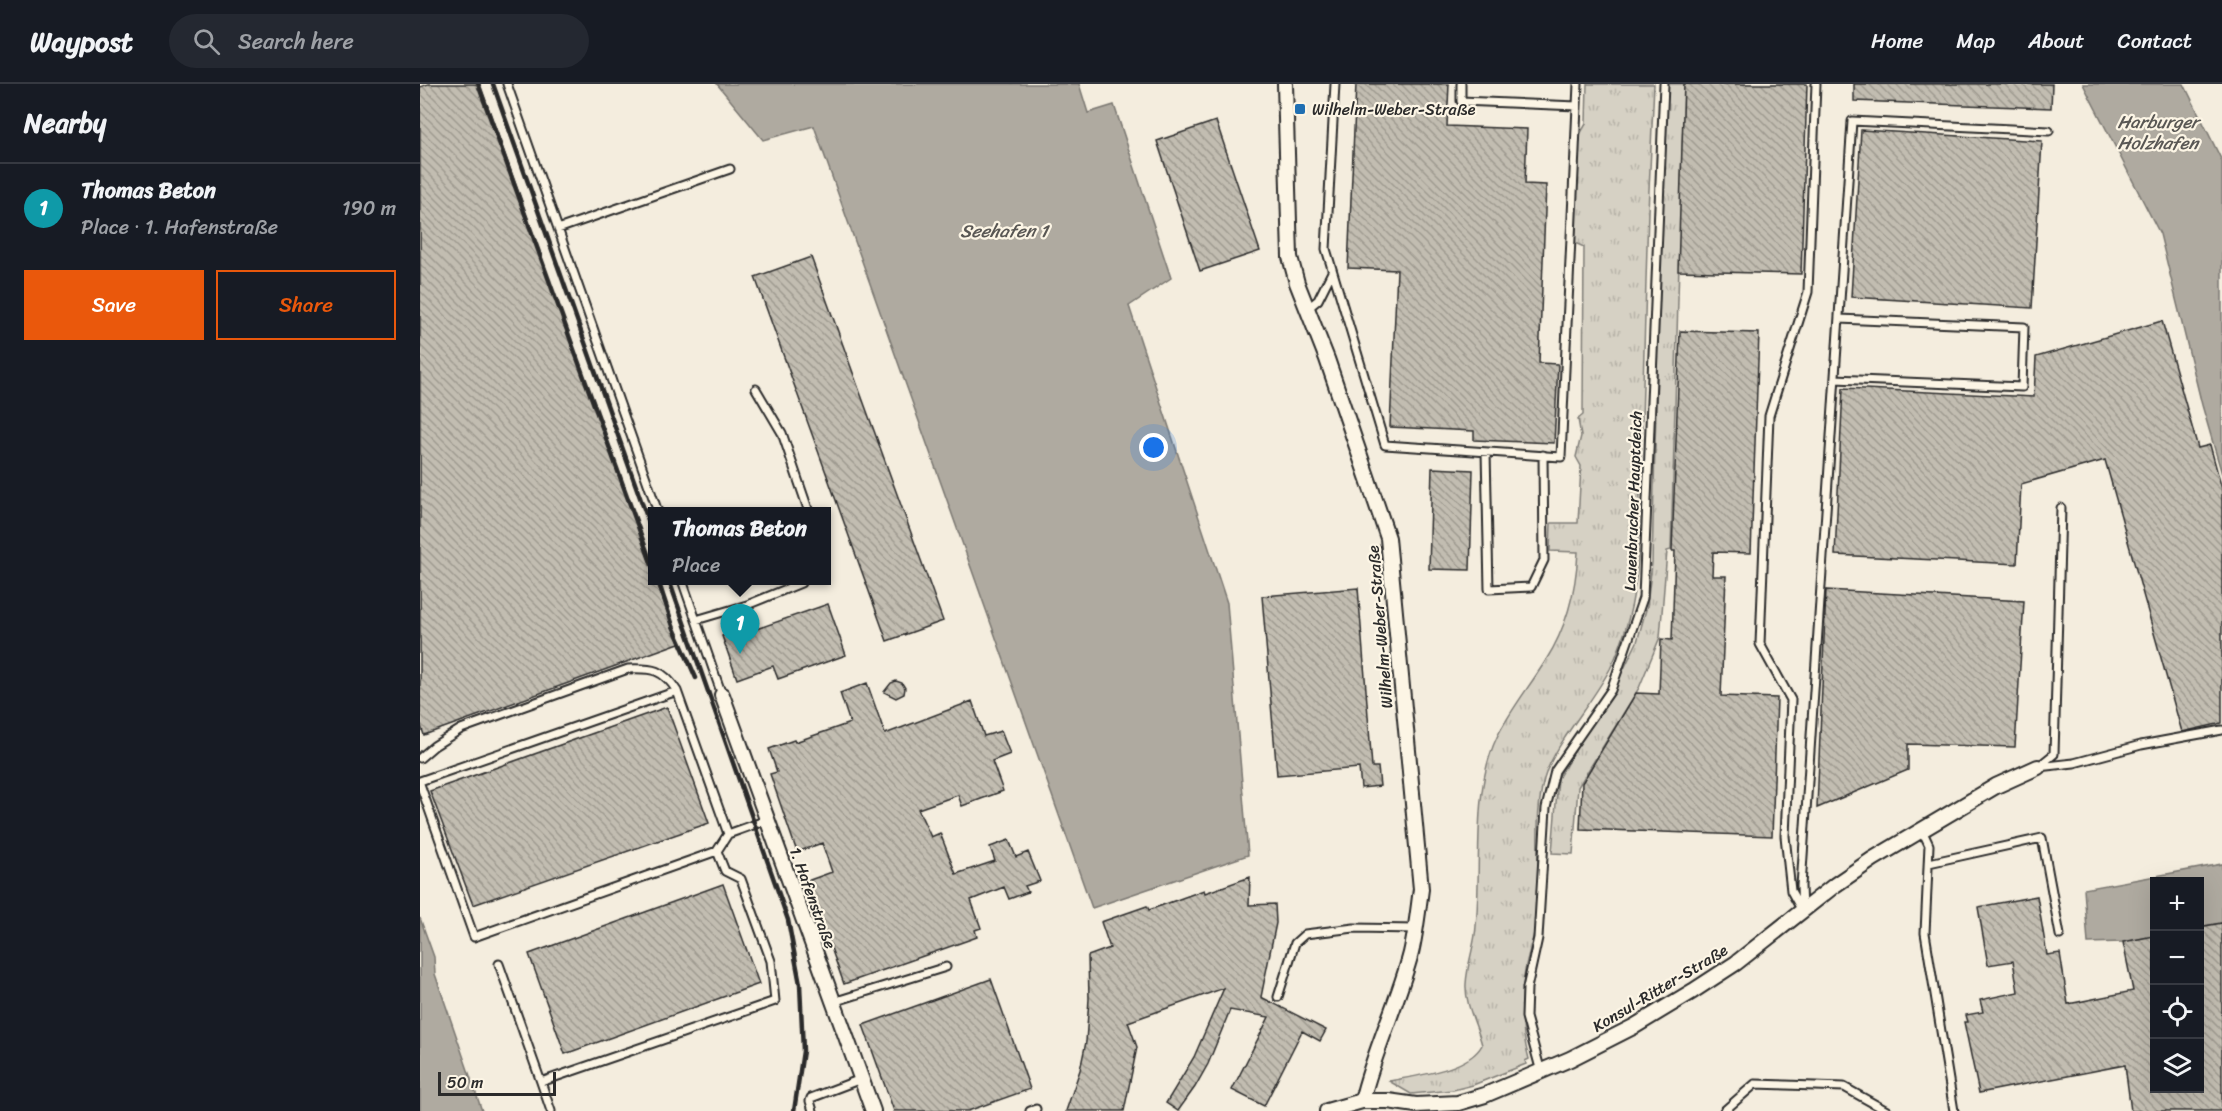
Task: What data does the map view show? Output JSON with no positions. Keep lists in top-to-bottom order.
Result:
{
  "streets": {
    "street": ["Wilhelm-Weber-Straße", "1. Hafenstraße", "Konsul-Ritter-Straße"],
    "lane": ["Lauenbrucher Hauptdeich"]
  },
  "crossings": [
    ["Lauenbrucher Hauptdeich", "Konsul-Ritter-Straße"],
    ["Wilhelm-Weber-Straße", "Konsul-Ritter-Straße"]
  ],
  "water": ["Harburger Holzhafen", "Seehafen 1"],
  "places": {
    "transit": ["Wilhelm-Weber-Straße"]
  },
  "scale_bar": "50 m",
  "page": {
    "header": "Waypost",
    "search": "Search here",
    "nav": [
      "Home",
      "Map",
      "About",
      "Contact"
    ],
    "heading": "Nearby",
    "list": [
      {
        "mark": "1",
        "name": "Thomas Beton",
        "note": "Place · 1. Hafenstraße",
        "value": "190 m"
      }
    ],
    "buttons": ["Save", "Share"],
    "popup": ["Thomas Beton", "Place"],
    "pins": "1",
    "map_buttons": ["+", "−"],
    "scale": "50 m"
  }
}
